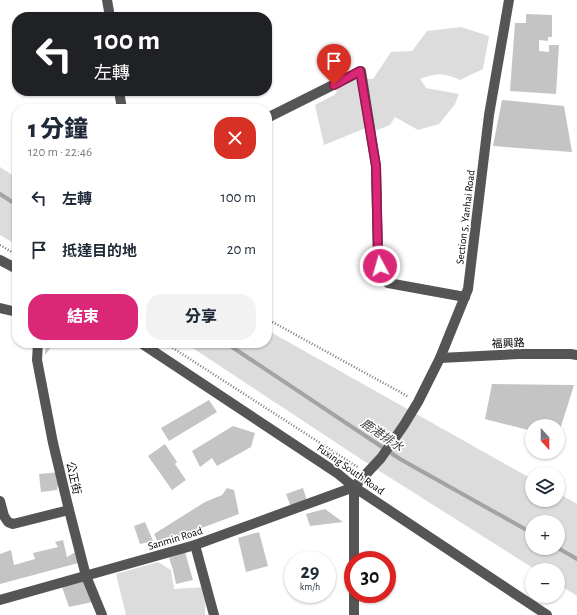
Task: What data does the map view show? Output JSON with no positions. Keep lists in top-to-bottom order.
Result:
{
  "streets": {
    "street": [
      "Section 5, Yanhai Road",
      "福興路",
      "Fuxing South Road",
      "公正街",
      "Sanmin Road"
    ]
  },
  "crossings": [
    ["Section 5, Yanhai Road", "福興路"],
    ["Section 5, Yanhai Road", "Fuxing South Road"],
    ["Section 5, Yanhai Road", "Sanmin Road"],
    ["Fuxing South Road", "Sanmin Road"],
    ["公正街", "Sanmin Road"]
  ],
  "water": ["鹿港排水"],
  "north": "bottom",
  "page": {
    "turn": ["100 m", "左轉"],
    "heading": ["1 分鐘", "120 m · 22:46"],
    "list": [
      {
        "name": "左轉",
        "value": "100 m"
      },
      {
        "name": "抵達目的地",
        "value": "20 m"
      }
    ],
    "buttons": ["結束", "分享"],
    "map_buttons": ["+", "−"],
    "speed": "29 km/h",
    "limit": "30"
  }
}
